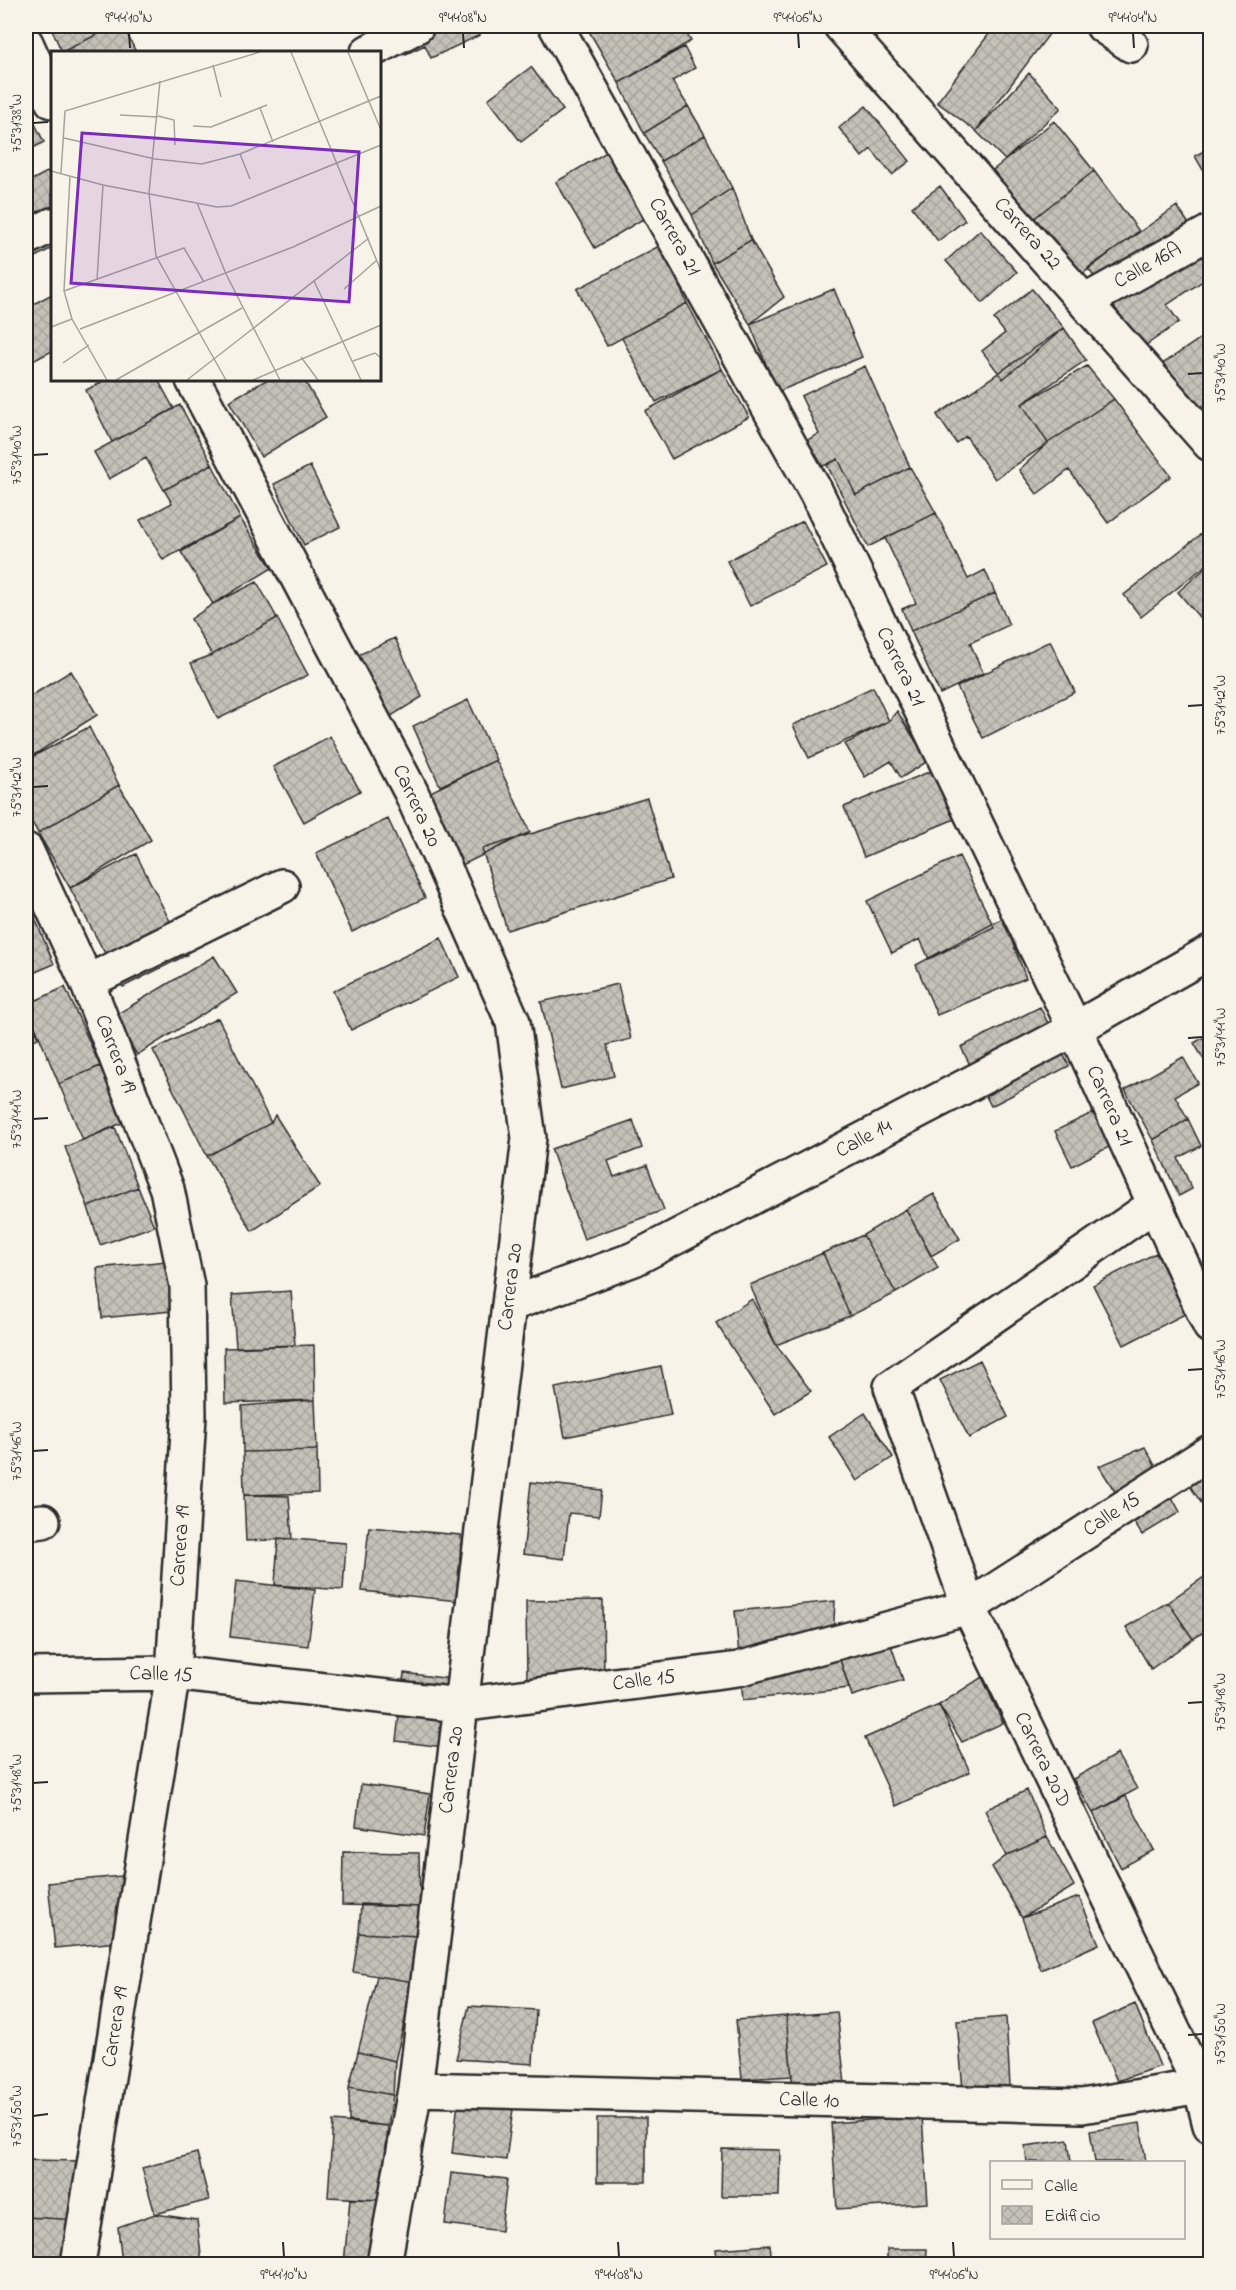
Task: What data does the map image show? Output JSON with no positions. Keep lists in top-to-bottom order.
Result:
{
  "streets": {
    "street": [
      "Carrera 22",
      "Carrera 21",
      "Calle 16A",
      "Carrera 20",
      "Carrera 19",
      "Calle 14",
      "Calle 15",
      "Carrera 20D",
      "Calle 10"
    ]
  },
  "crossings": [
    ["Carrera 22", "Calle 16A"],
    ["Carrera 21", "Calle 14"],
    ["Carrera 21", "Carrera 20D"],
    ["Carrera 20", "Calle 14"],
    ["Carrera 20", "Calle 15"],
    ["Carrera 20", "Calle 10"],
    ["Carrera 19", "Calle 15"],
    ["Calle 15", "Carrera 20D"],
    ["Carrera 20D", "Calle 10"]
  ],
  "legend": ["Calle", "Edificio"],
  "coordinates": [
    "9°44'10\"N",
    "9°44'08\"N",
    "9°44'06\"N",
    "9°44'04\"N",
    "75°31'38\"W",
    "75°31'40\"W",
    "75°31'42\"W",
    "75°31'44\"W",
    "75°31'46\"W",
    "75°31'48\"W",
    "75°31'50\"W"
  ]
}
